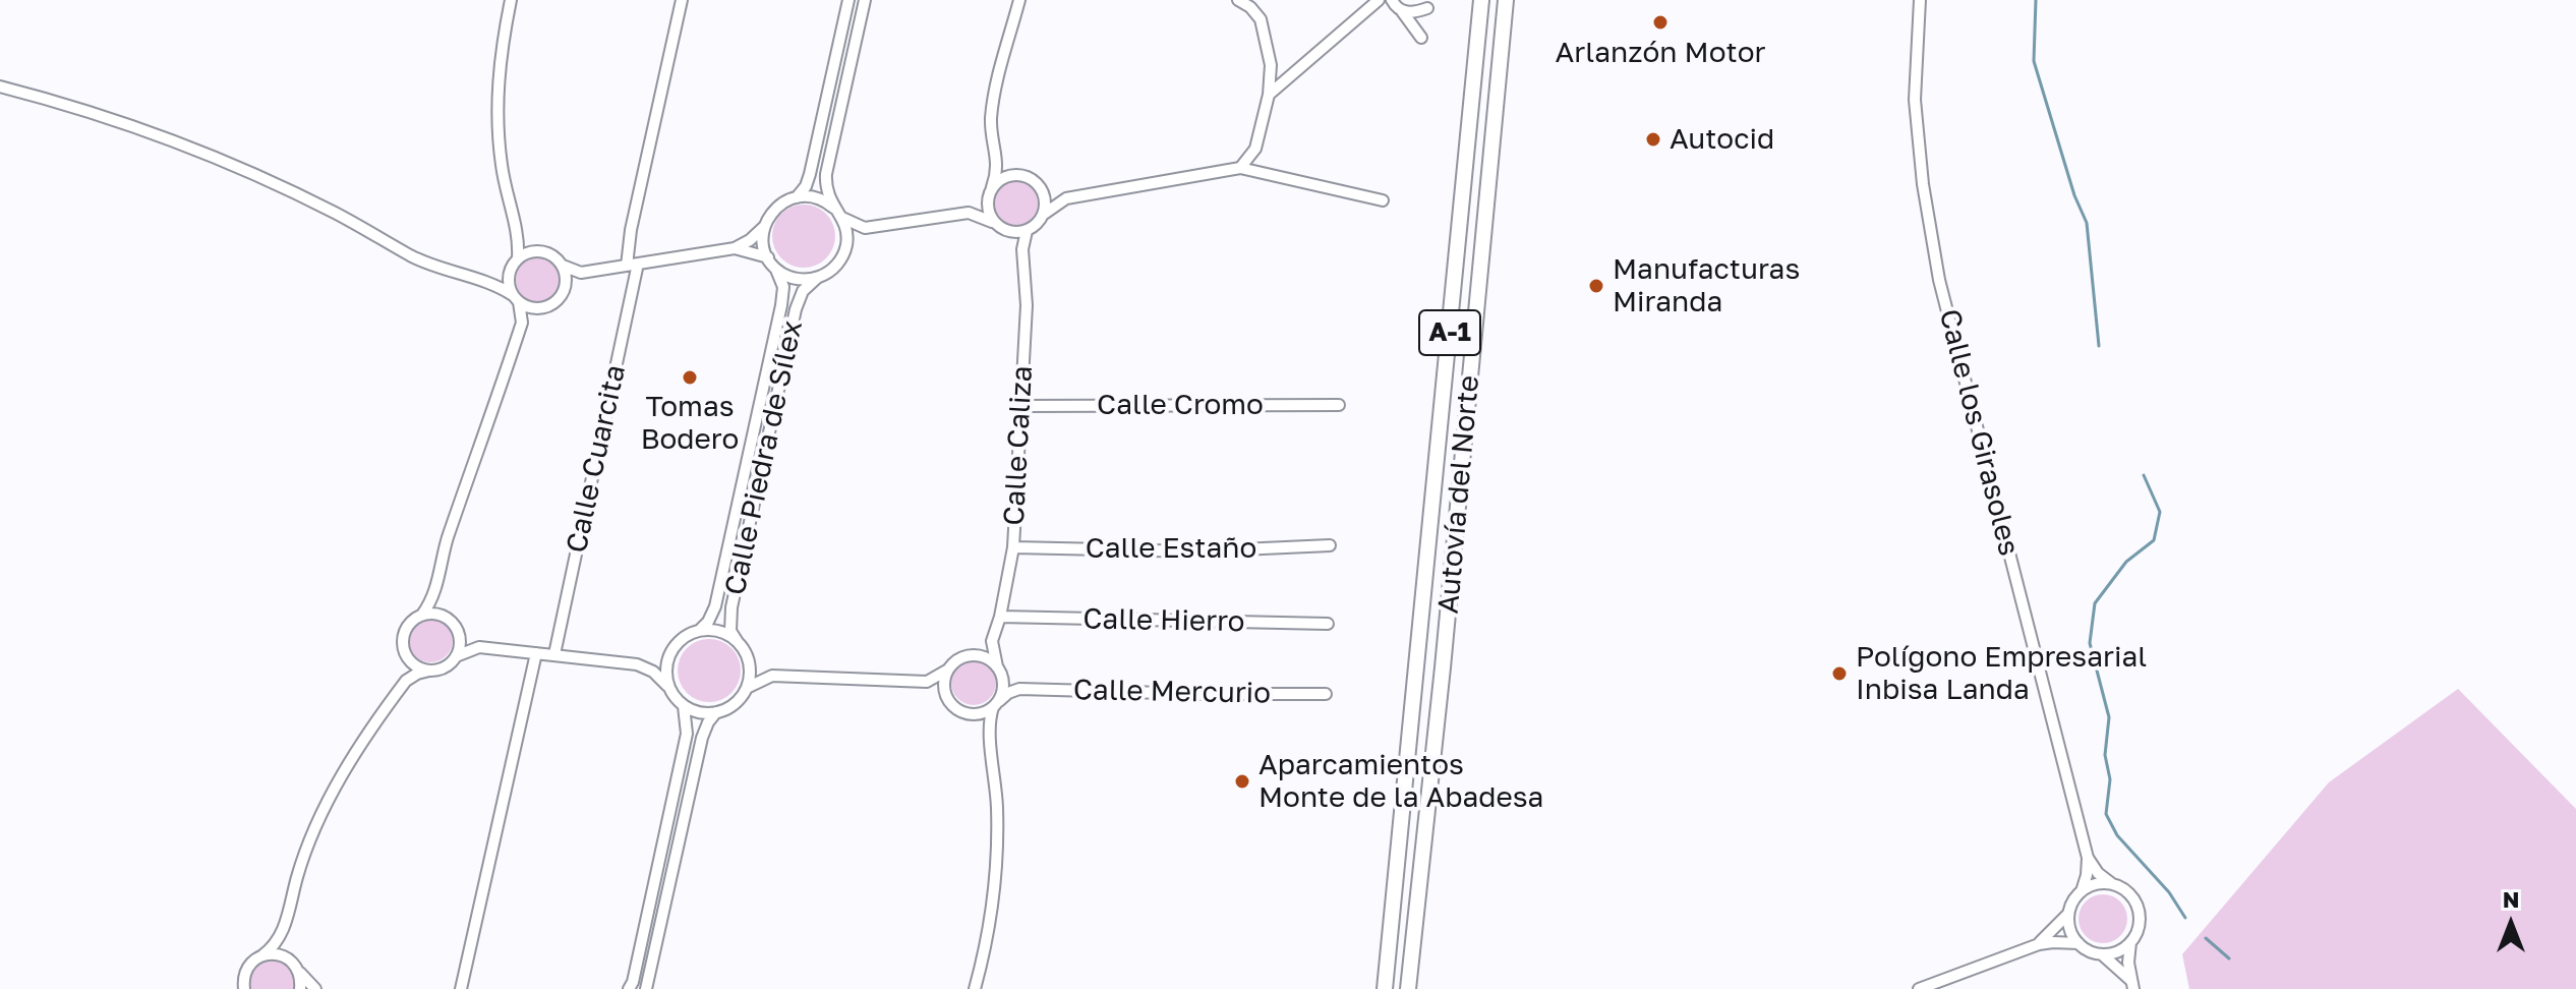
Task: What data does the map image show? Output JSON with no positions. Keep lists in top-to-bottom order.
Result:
{
  "streets": {
    "highway": ["A-1", "Autovía del Norte"],
    "street": [
      "Calle Cromo",
      "Calle los Girasoles",
      "Calle Caliza",
      "Calle Piedra de Sílex",
      "Calle Cuarcita",
      "Calle Estaño",
      "Calle Hierro",
      "Calle Mercurio"
    ]
  },
  "crossings": [
    ["Calle Cromo", "Calle Caliza"],
    ["Calle Caliza", "Calle Estaño"],
    ["Calle Caliza", "Calle Hierro"]
  ],
  "places": [
    "Arlanzón Motor",
    "Autocid",
    "Manufacturas Miranda",
    "Tomas Bodero",
    "Polígono Empresarial Inbisa Landa",
    "Aparcamientos Monte de la Abadesa"
  ],
  "north": "top"
}
